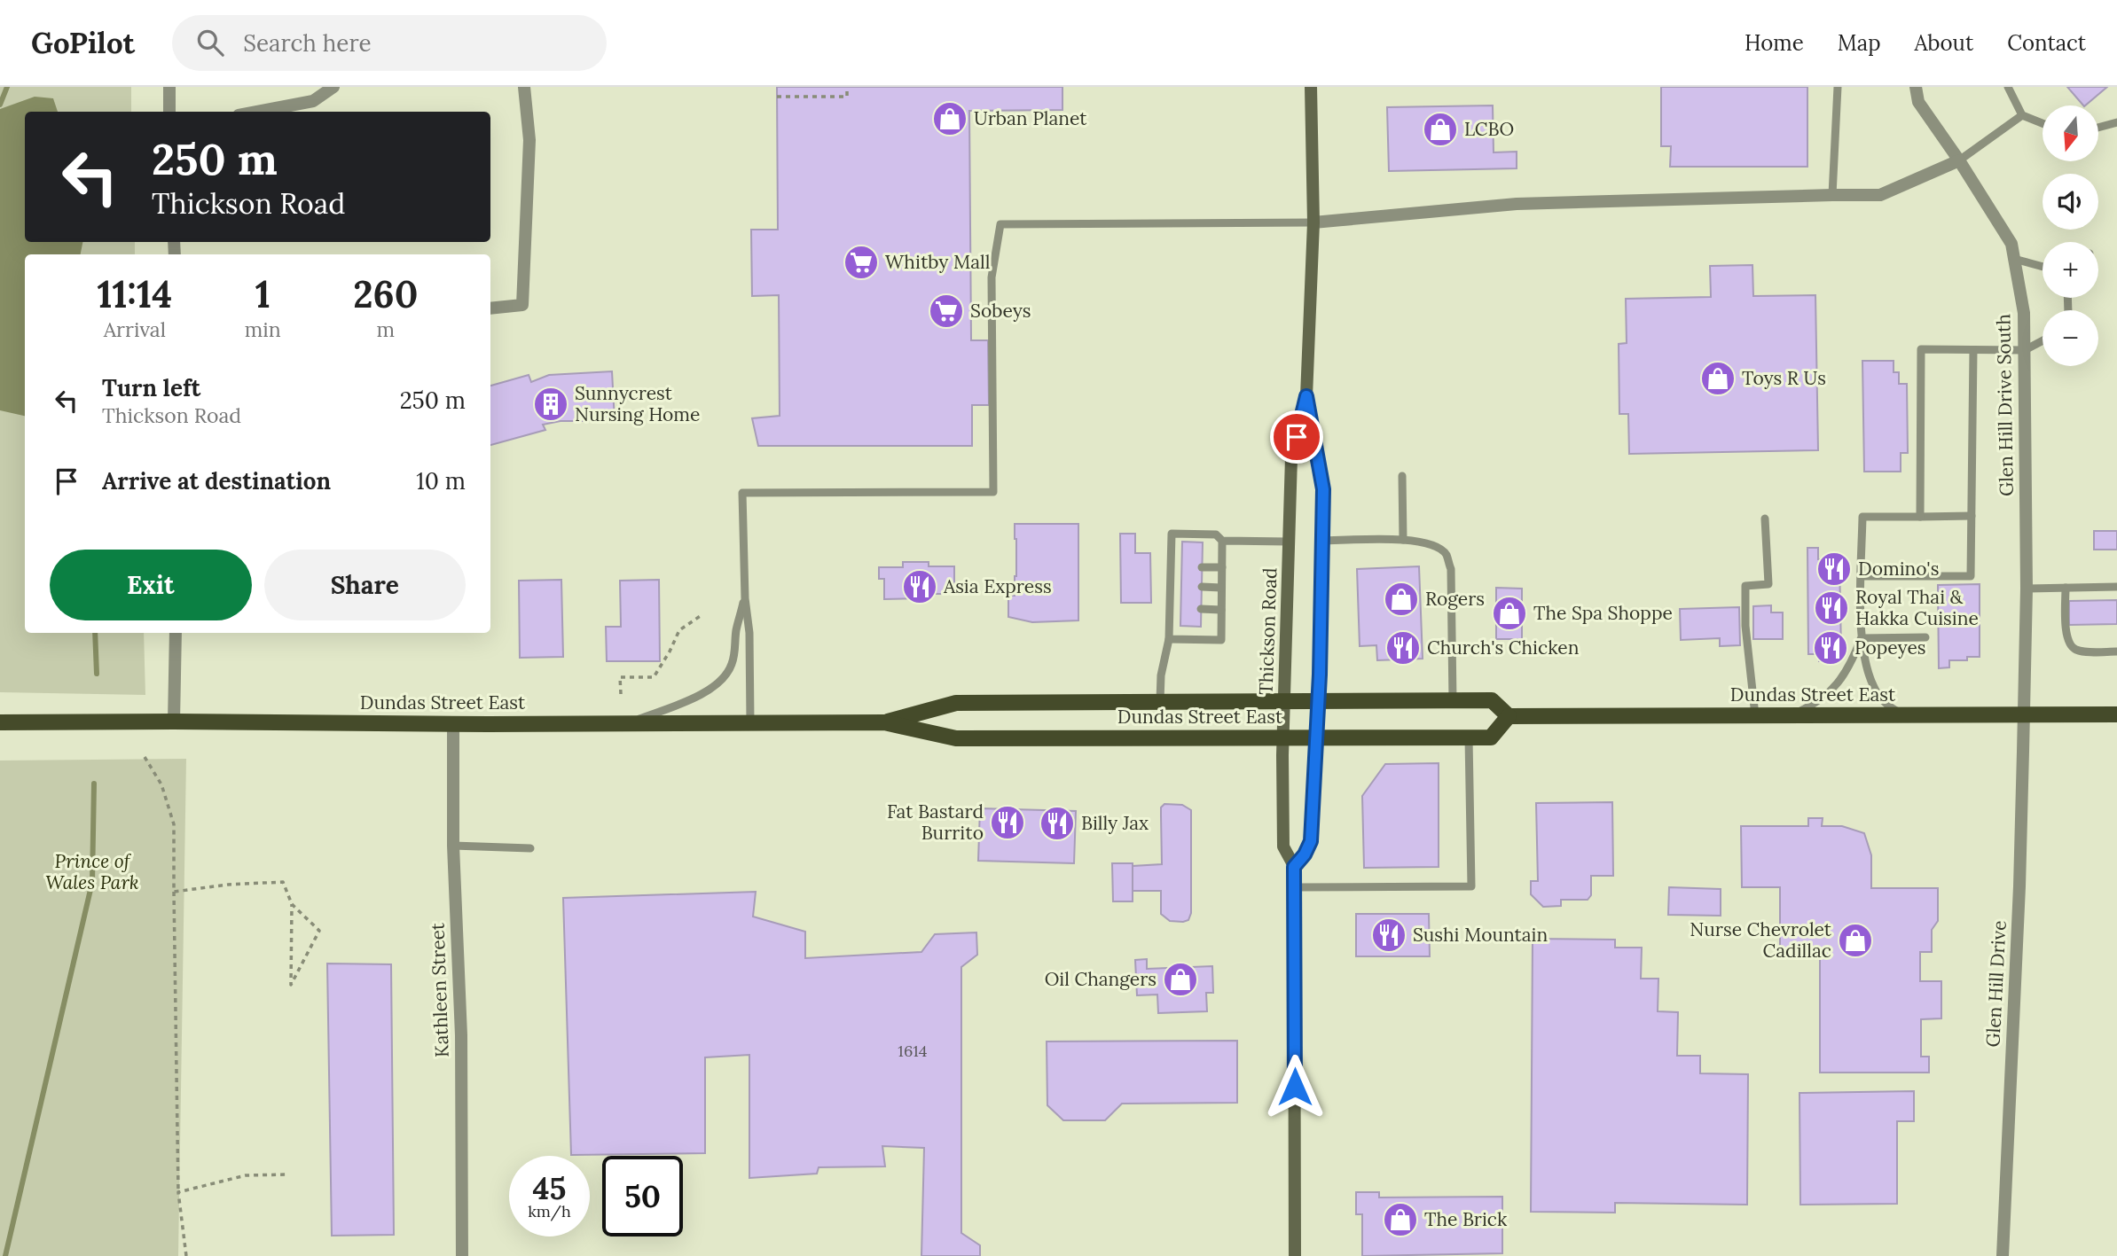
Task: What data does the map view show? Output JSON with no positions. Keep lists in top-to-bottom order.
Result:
{
  "streets": {
    "main road": ["Thickson Road", "Dundas Street East"],
    "street": ["Glen Hill Drive South", "Glen Hill Drive", "Kathleen Street"]
  },
  "crossings": [
    ["Glen Hill Drive South", "Dundas Street East"],
    ["Glen Hill Drive South", "Glen Hill Drive"],
    ["Thickson Road", "Dundas Street East"],
    ["Dundas Street East", "Glen Hill Drive"],
    ["Dundas Street East", "Kathleen Street"]
  ],
  "parks": ["Prince of Wales Park"],
  "places": {
    "shop": [
      "Urban Planet",
      "LCBO",
      "Toys R Us",
      "Rogers",
      "The Spa Shoppe",
      "Nurse Chevrolet Cadillac",
      "Oil Changers",
      "The Brick"
    ],
    "supermarket": ["Whitby Mall", "Sobeys"],
    "building": ["Sunnycrest Nursing Home"],
    "restaurant": [
      "Domino's",
      "Asia Express",
      "Royal Thai & Hakka Cuisine",
      "Church's Chicken",
      "Popeyes",
      "Fat Bastard Burrito",
      "Billy Jax",
      "Sushi Mountain"
    ]
  },
  "house_numbers": ["1614"],
  "north": "bottom",
  "page": {
    "header": "GoPilot",
    "search": "Search here",
    "nav": [
      "Home",
      "Map",
      "About",
      "Contact"
    ],
    "map_buttons": ["+", "−"],
    "turn": ["250 m", "Thickson Road"],
    "eta": [
      "11:14",
      "Arrival",
      "1",
      "min",
      "260",
      "m"
    ],
    "list": [
      {
        "name": "Turn left",
        "note": "Thickson Road",
        "value": "250 m"
      },
      {
        "name": "Arrive at destination",
        "value": "10 m"
      }
    ],
    "buttons": ["Exit", "Share"],
    "speed": "45 km/h",
    "limit": "50"
  }
}
